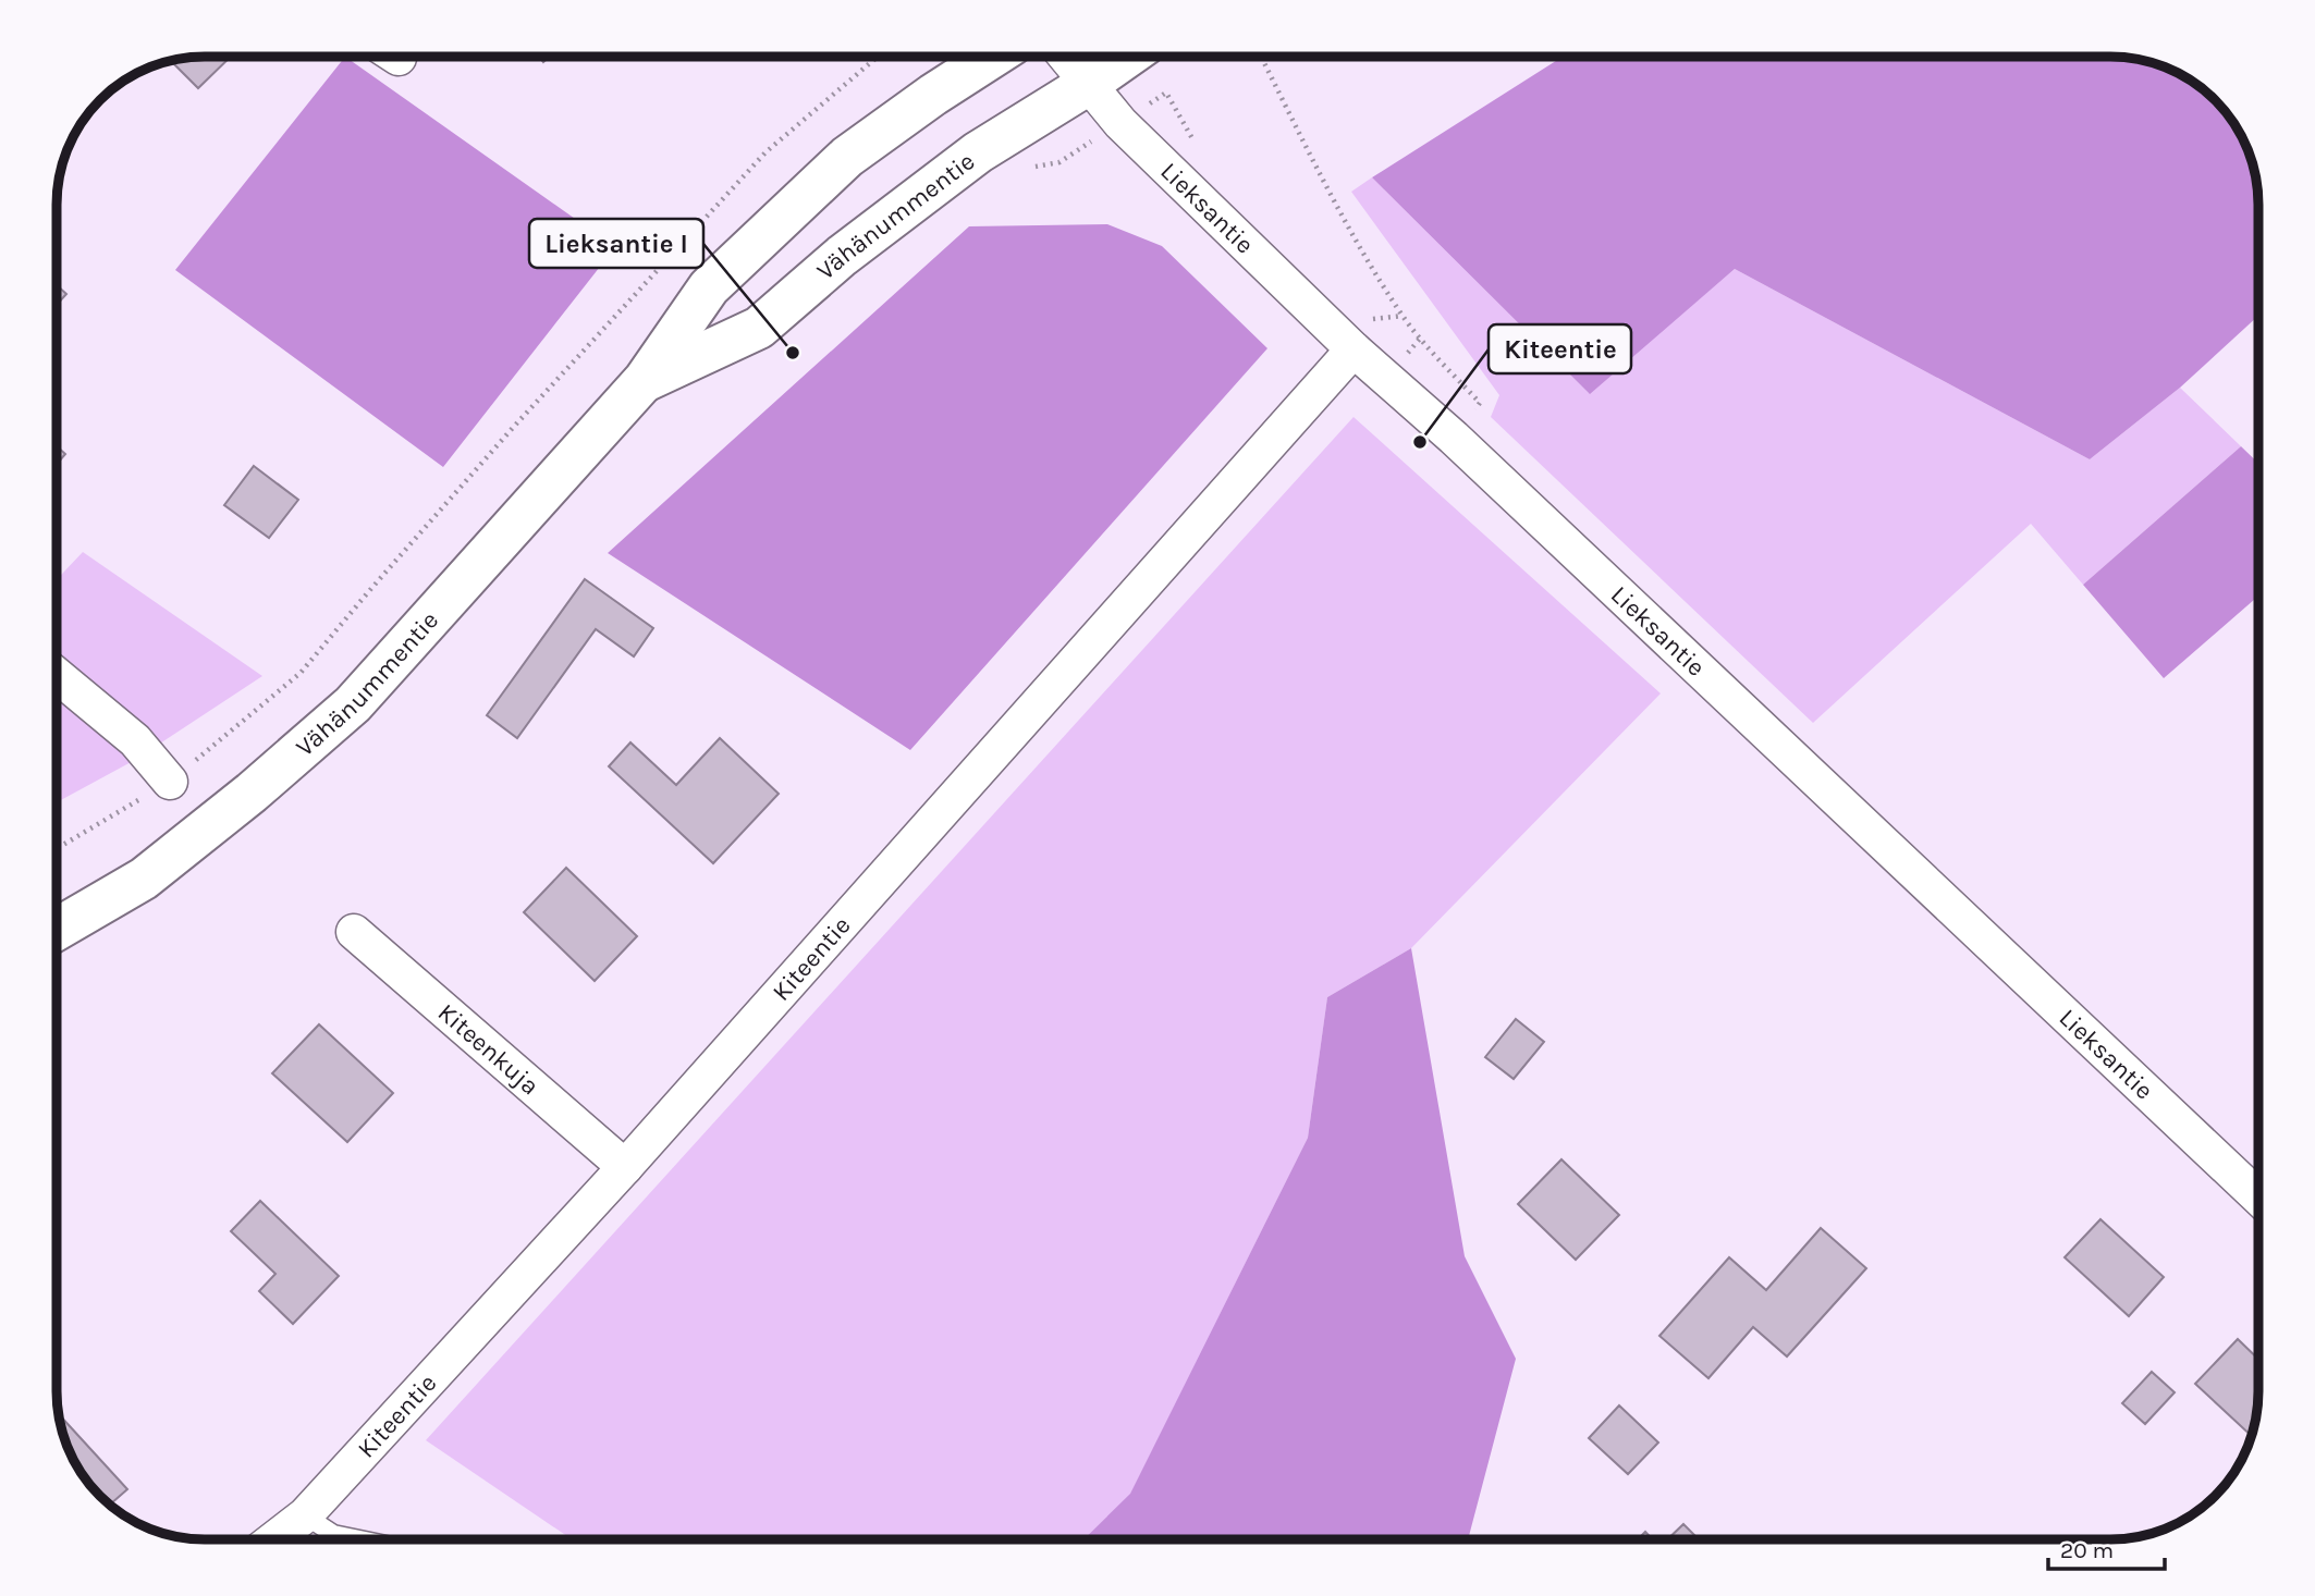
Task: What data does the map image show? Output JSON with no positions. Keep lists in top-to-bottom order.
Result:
{
  "streets": {
    "main road": ["Vähänummentie"],
    "street": ["Lieksantie", "Kiteentie", "Kiteenkuja"]
  },
  "crossings": [
    ["Lieksantie", "Vähänummentie"],
    ["Lieksantie", "Kiteentie"],
    ["Kiteentie", "Kiteenkuja"]
  ],
  "places": ["Lieksantie I", "Kiteentie"],
  "scale_bar": "20 m"
}
